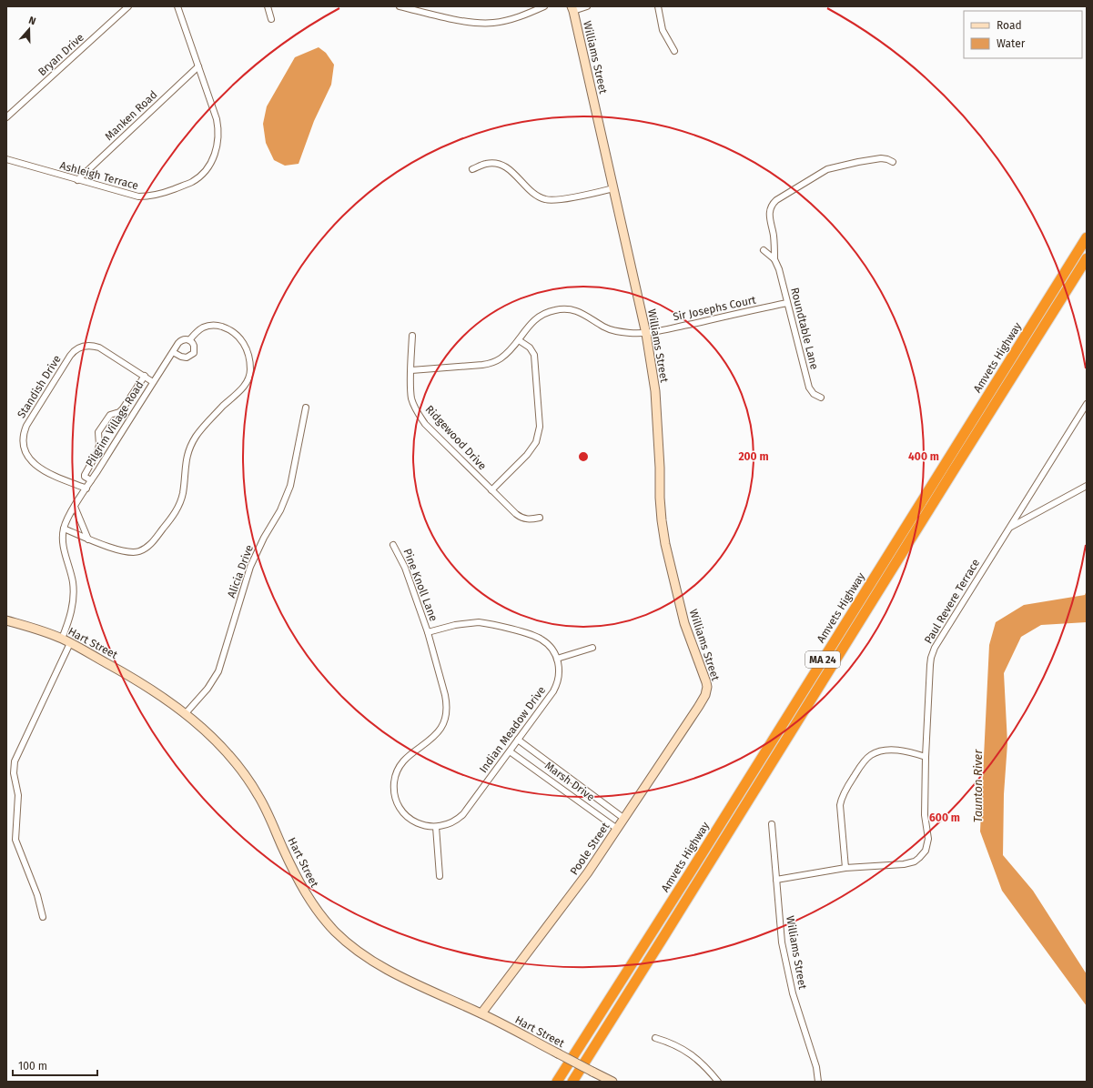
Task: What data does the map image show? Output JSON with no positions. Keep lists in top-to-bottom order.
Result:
{
  "streets": {
    "highway": ["Amvets Highway", "MA 24"],
    "street": [
      "Bryan Drive",
      "Williams Street",
      "Manken Road",
      "Ashleigh Terrace",
      "Sir Josephs Court",
      "Roundtable Lane",
      "Standish Drive",
      "Pilgrim Village Road",
      "Ridgewood Drive",
      "Alicia Drive",
      "Pine Knoll Lane",
      "Paul Revere Terrace",
      "Hart Street",
      "Indian Meadow Drive",
      "Marsh Drive",
      "Poole Street"
    ]
  },
  "crossings": [
    ["Williams Street", "Sir Josephs Court"],
    ["Williams Street", "Paul Revere Terrace"],
    ["Williams Street", "Poole Street"],
    ["Manken Road", "Ashleigh Terrace"],
    ["Sir Josephs Court", "Roundtable Lane"],
    ["Sir Josephs Court", "Ridgewood Drive"],
    ["Standish Drive", "Pilgrim Village Road"],
    ["Pilgrim Village Road", "Hart Street"],
    ["Alicia Drive", "Hart Street"],
    ["Pine Knoll Lane", "Indian Meadow Drive"],
    ["Hart Street", "Poole Street"],
    ["Indian Meadow Drive", "Marsh Drive"],
    ["Marsh Drive", "Poole Street"]
  ],
  "water": ["Taunton River"],
  "legend": ["Road", "Water"],
  "scale_bar": "100 m",
  "north": "top",
  "rings": ["200 m", "400 m", "600 m"]
}
